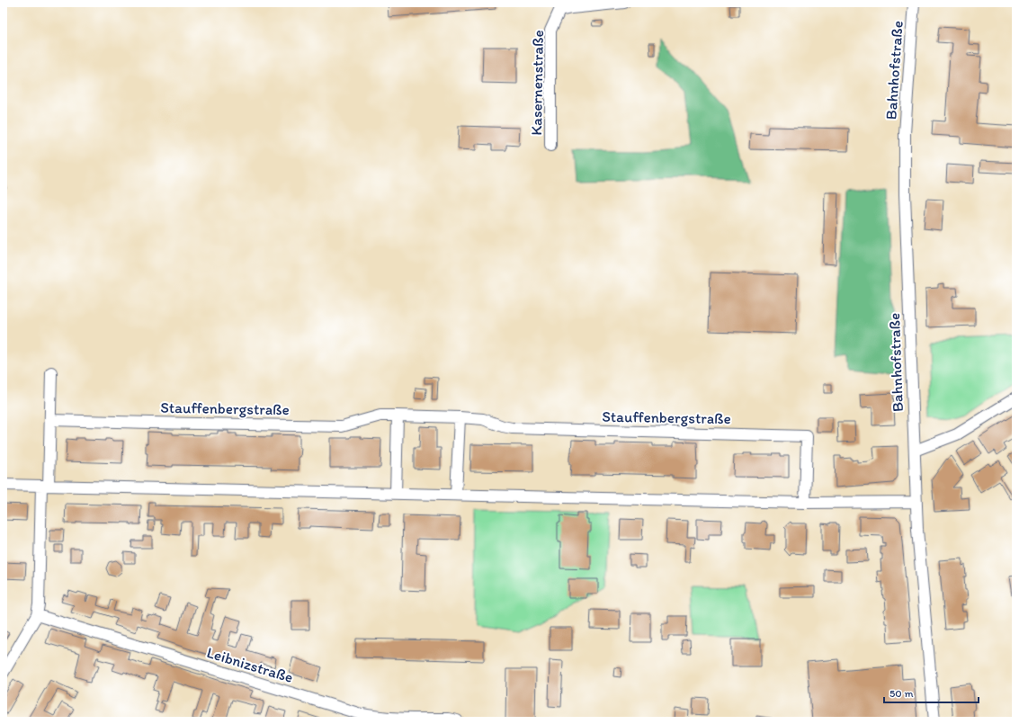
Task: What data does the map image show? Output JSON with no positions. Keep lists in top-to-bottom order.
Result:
{
  "streets": {
    "street": [
      "Bahnhofstraße",
      "Kasernenstraße",
      "Stauffenbergstraße",
      "Leibnizstraße"
    ]
  },
  "scale_bar": "50 m"
}
